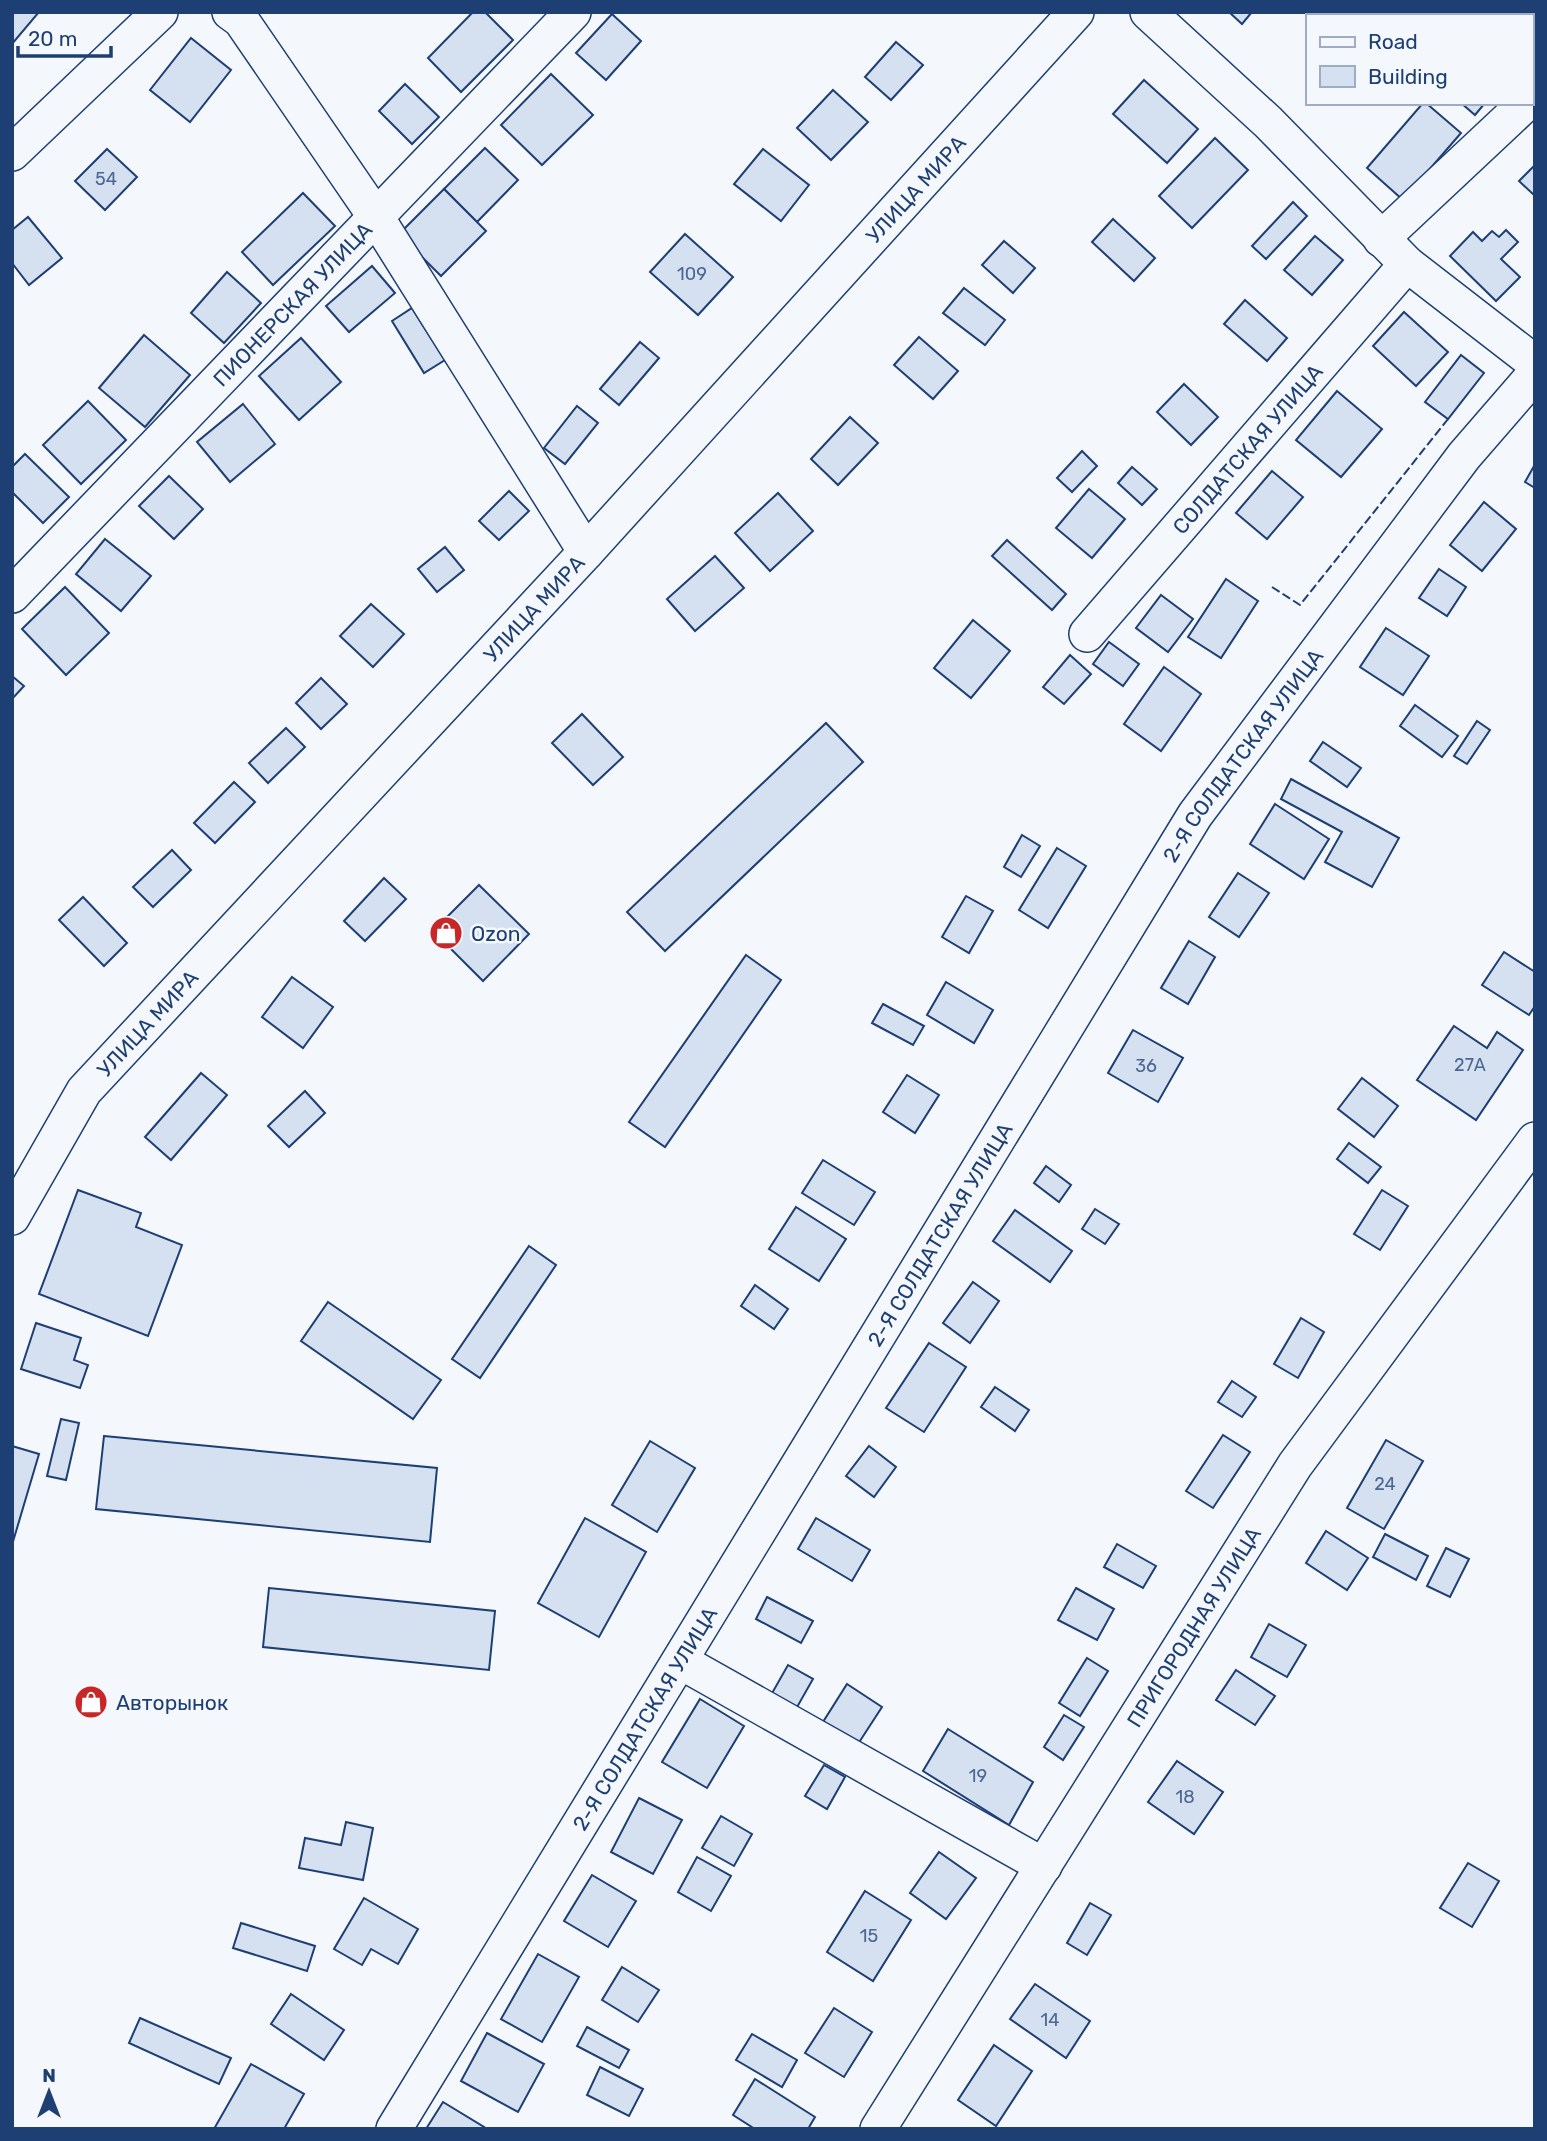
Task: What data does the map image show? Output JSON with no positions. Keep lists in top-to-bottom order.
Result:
{
  "streets": {
    "street": [
      "УЛИЦА МИРА",
      "ПИОНЕРСКАЯ УЛИЦА",
      "СОЛДАТСКАЯ УЛИЦА",
      "2-Я СОЛДАТСКАЯ УЛИЦА",
      "ПРИГОРОДНАЯ УЛИЦА"
    ]
  },
  "places": {
    "shop": ["Ozon", "Авторынок"]
  },
  "house_numbers": [
    "54",
    "109",
    "27А",
    "36",
    "24",
    "19",
    "18",
    "15",
    "14"
  ],
  "legend": ["Road", "Building"],
  "scale_bar": "20 m",
  "north": "top"
}
